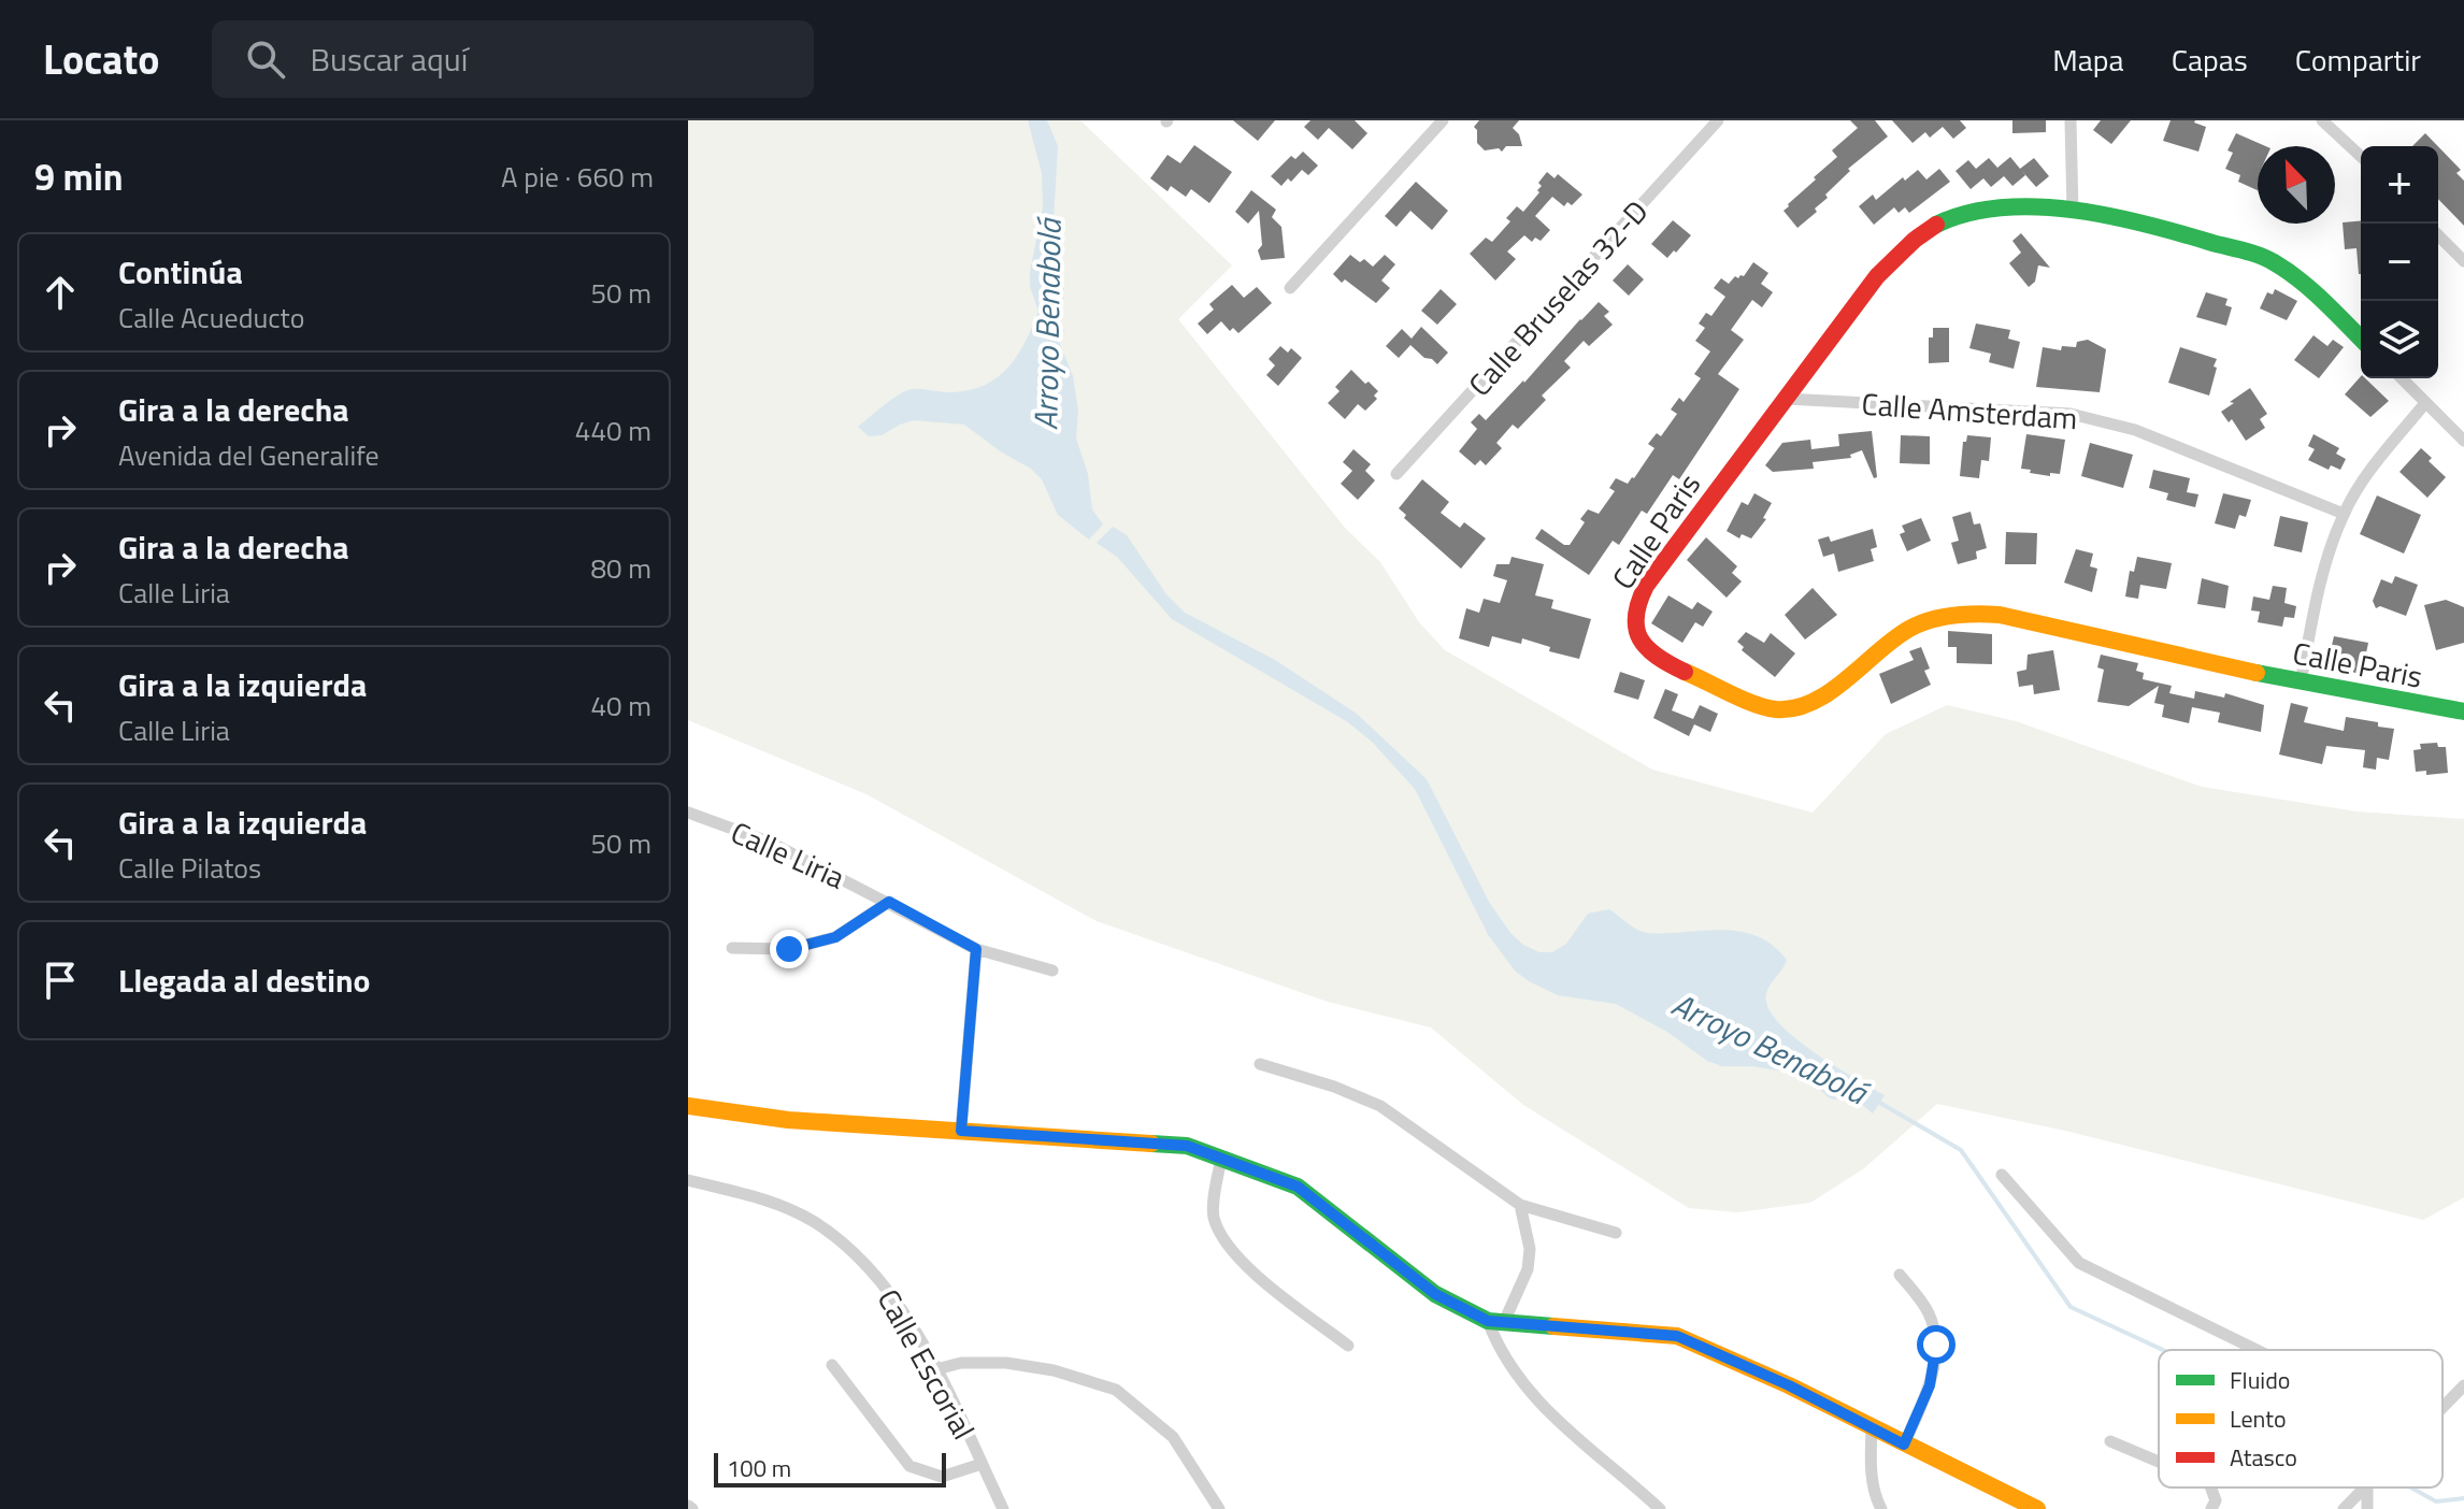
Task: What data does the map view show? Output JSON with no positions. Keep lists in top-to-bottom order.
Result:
{
  "streets": {
    "street": [
      "Calle Bruselas 32-D",
      "Calle Amsterdam",
      "Calle Paris",
      "Calle Liria",
      "Calle Escorial"
    ]
  },
  "crossings": [
    ["Calle Amsterdam", "Calle Paris"]
  ],
  "water": ["Arroyo Benabolá"],
  "legend": ["Fluido", "Lento", "Atasco"],
  "scale_bar": "100 m",
  "north": "top left",
  "page": {
    "header": "Locato",
    "search": "Buscar aquí",
    "nav": ["Mapa", "Capas", "Compartir"],
    "heading": ["9 min", "A pie · 660 m"],
    "map_buttons": ["+", "−"],
    "list": [
      ["Continúa", "Calle Acueducto", "50 m"],
      ["Gira a la derecha", "Avenida del Generalife", "440 m"],
      ["Gira a la derecha", "Calle Liria", "80 m"],
      ["Gira a la izquierda", "Calle Liria", "40 m"],
      ["Gira a la izquierda", "Calle Pilatos", "50 m"],
      "Llegada al destino"
    ],
    "scale": "100 m"
  }
}
